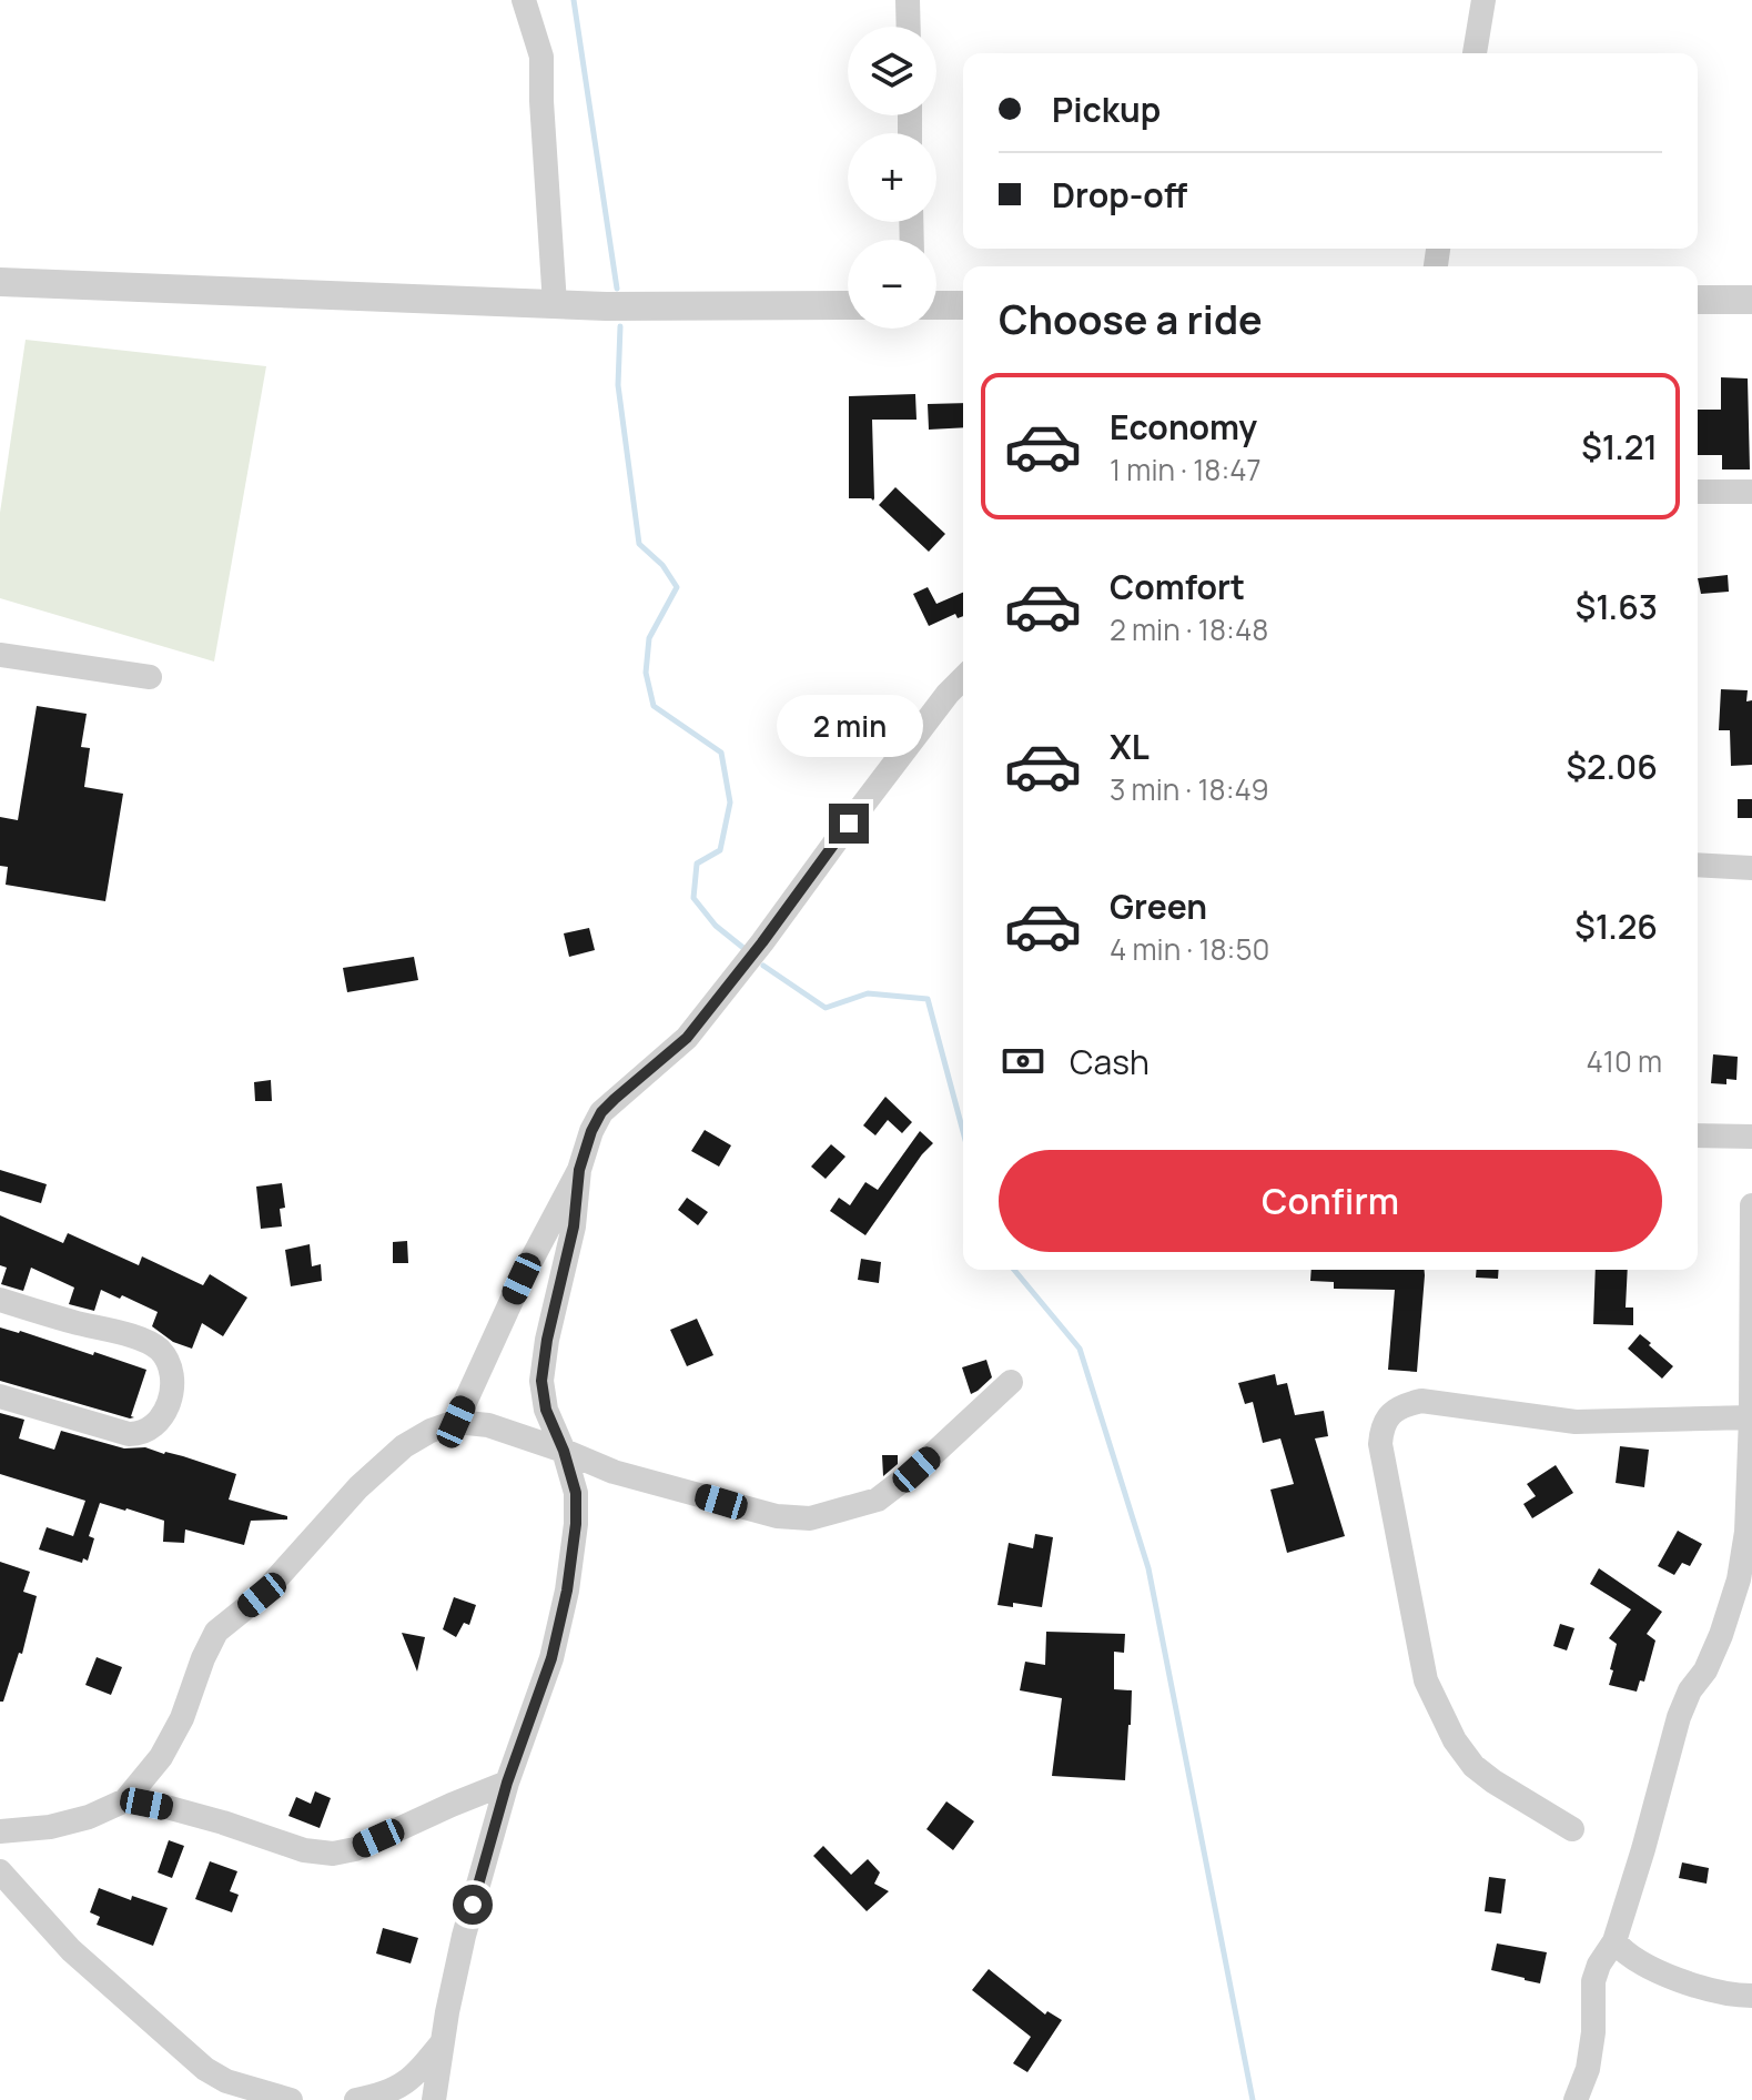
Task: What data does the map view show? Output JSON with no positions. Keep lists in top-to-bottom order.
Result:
{
  "page": {
    "map_buttons": ["+", "−"],
    "banner": ["Pickup", "Drop-off"],
    "heading": "Choose a ride",
    "list": [
      {
        "name": "Economy",
        "note": "1 min · 18:47",
        "value": "$1.21"
      },
      {
        "name": "Comfort",
        "note": "2 min · 18:48",
        "value": "$1.63"
      },
      {
        "name": "XL",
        "note": "3 min · 18:49",
        "value": "$2.06"
      },
      {
        "name": "Green",
        "note": "4 min · 18:50",
        "value": "$1.26"
      }
    ],
    "bubble": "2 min",
    "pay": ["Cash", "410 m"],
    "buttons": "Confirm"
  }
}
